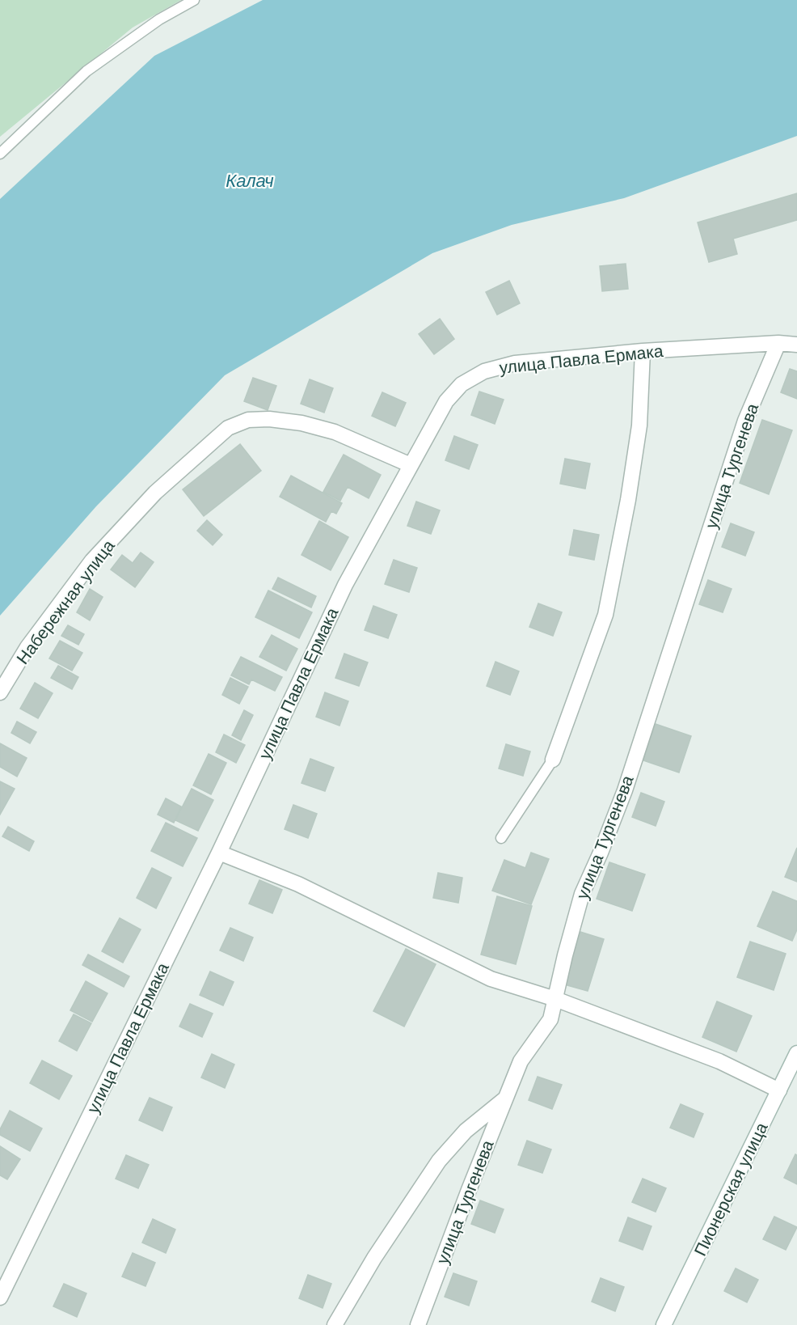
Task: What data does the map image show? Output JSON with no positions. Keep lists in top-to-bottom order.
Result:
{
  "streets": {
    "street": [
      "улица Павла Ермака",
      "улица Тургенева",
      "Набережная улица",
      "Пионерская улица"
    ]
  },
  "crossings": [
    ["улица Павла Ермака", "улица Тургенева"],
    ["улица Павла Ермака", "Набережная улица"]
  ],
  "water": ["Калач"]
}
